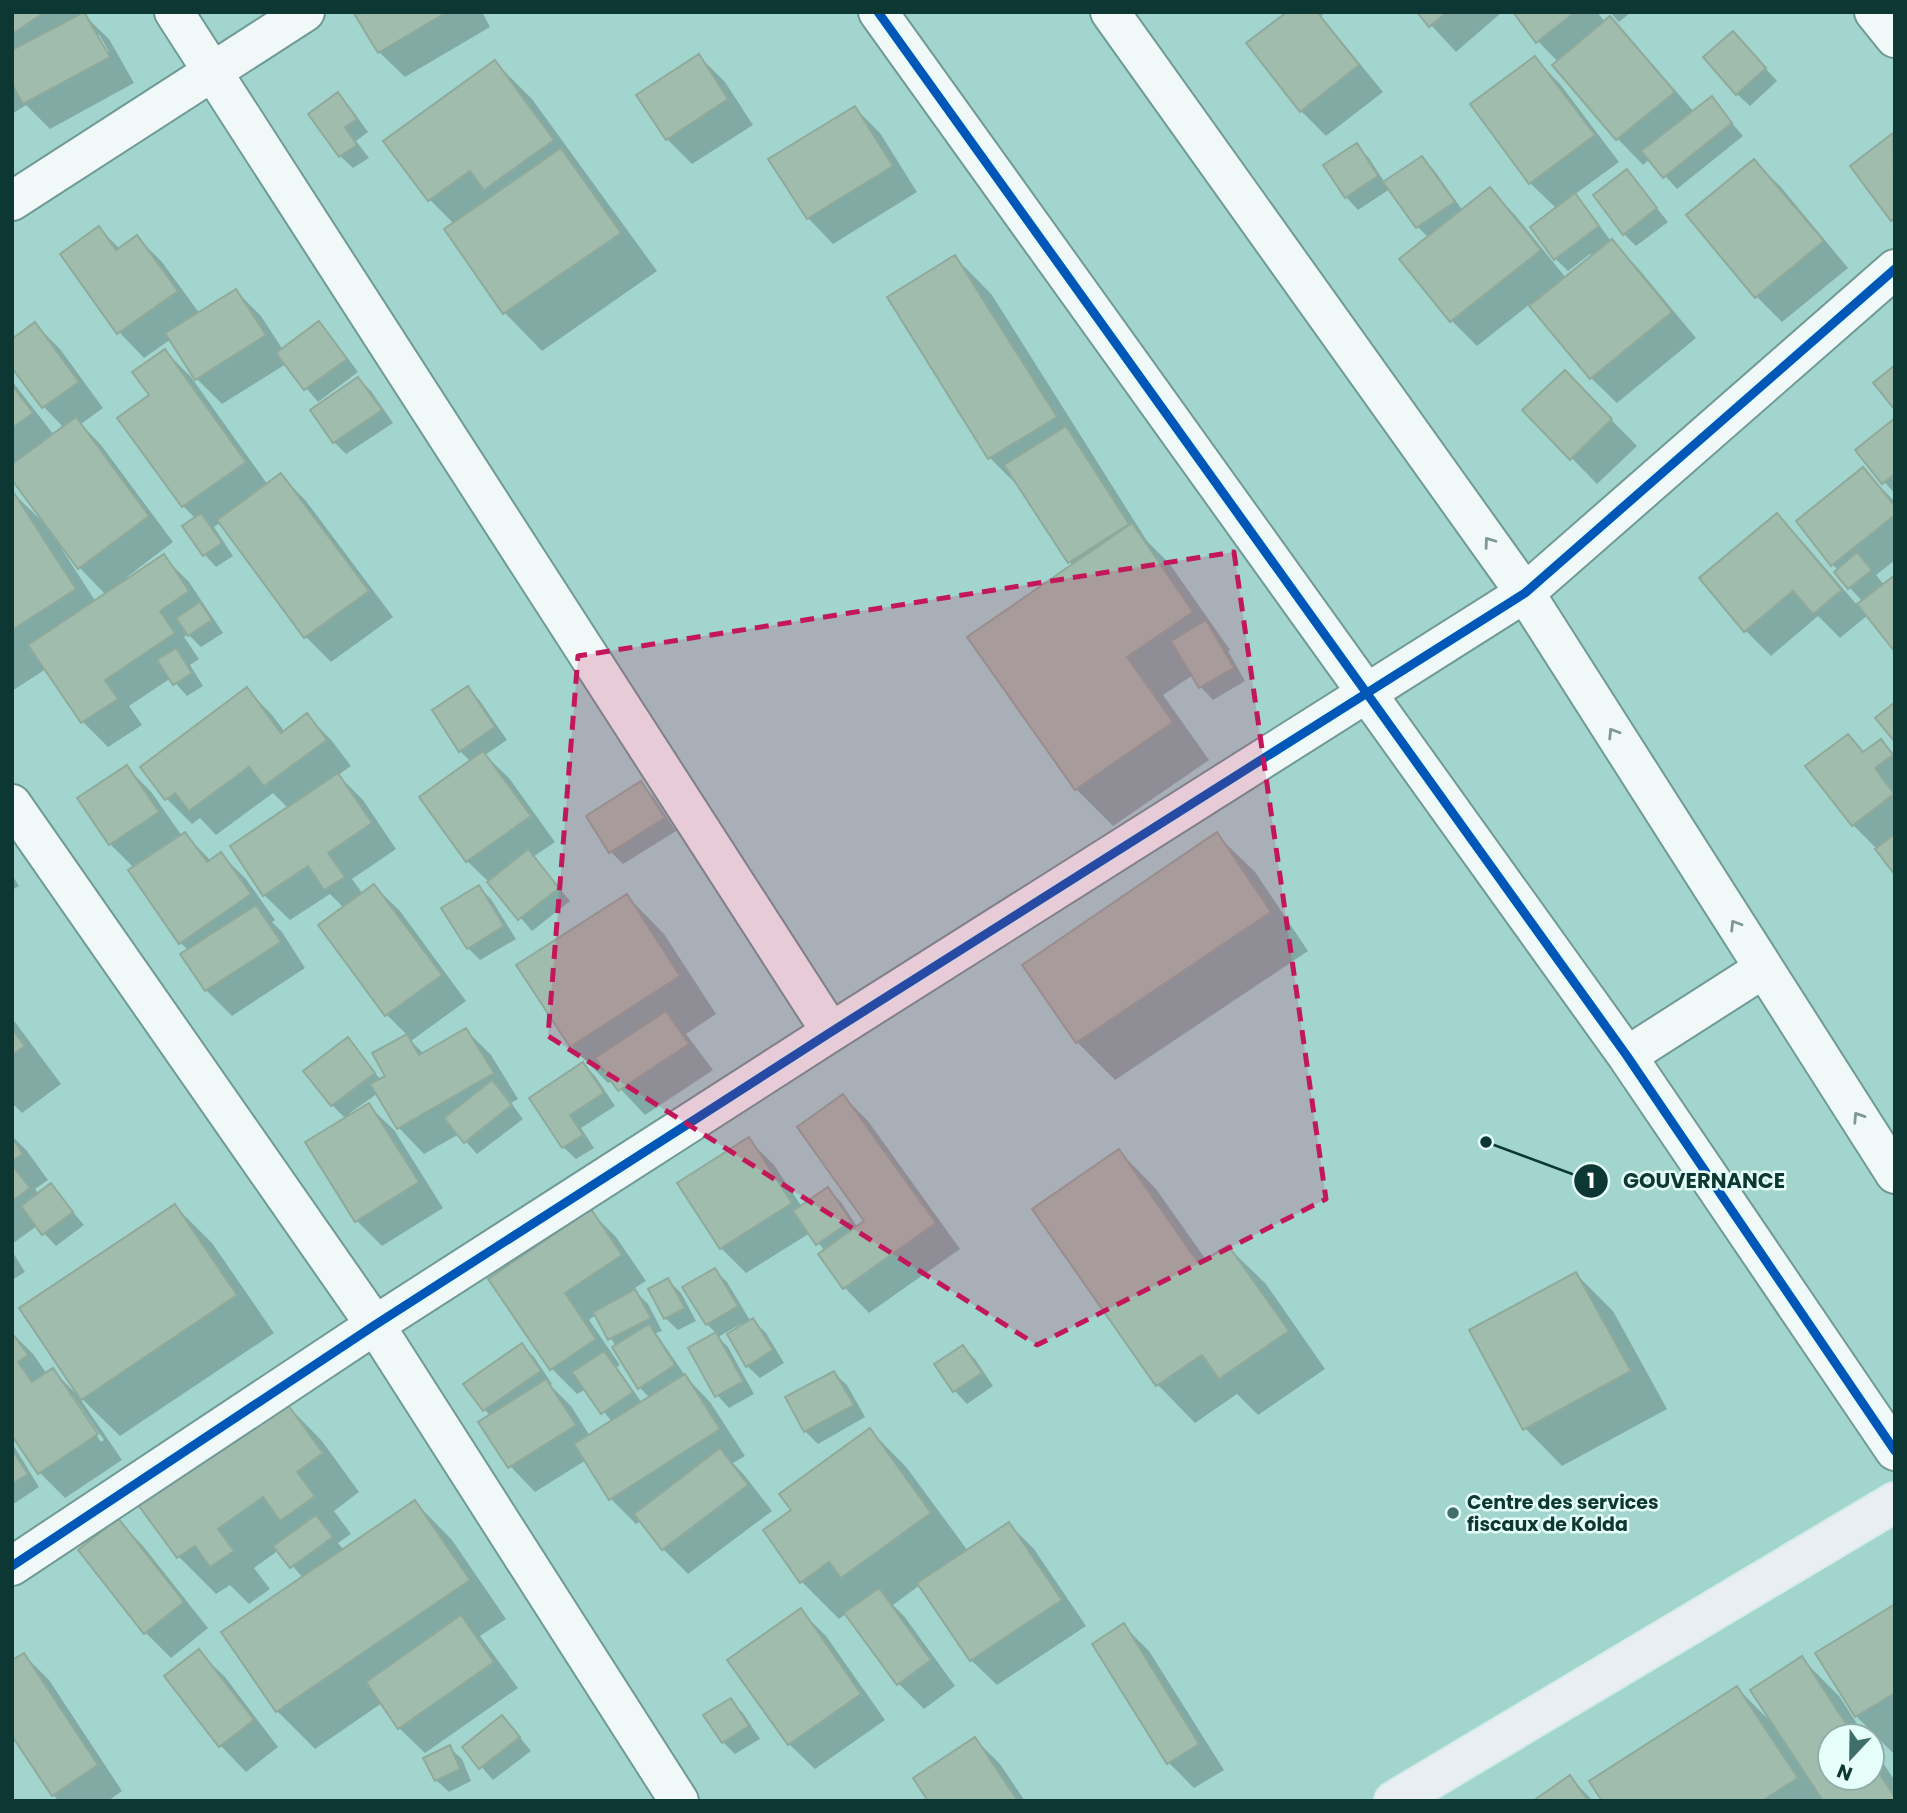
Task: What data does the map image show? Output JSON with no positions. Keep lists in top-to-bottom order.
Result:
{
  "places": ["GOUVERNANCE", "Centre des services fiscaux de Kolda"],
  "north": "bottom"
}
